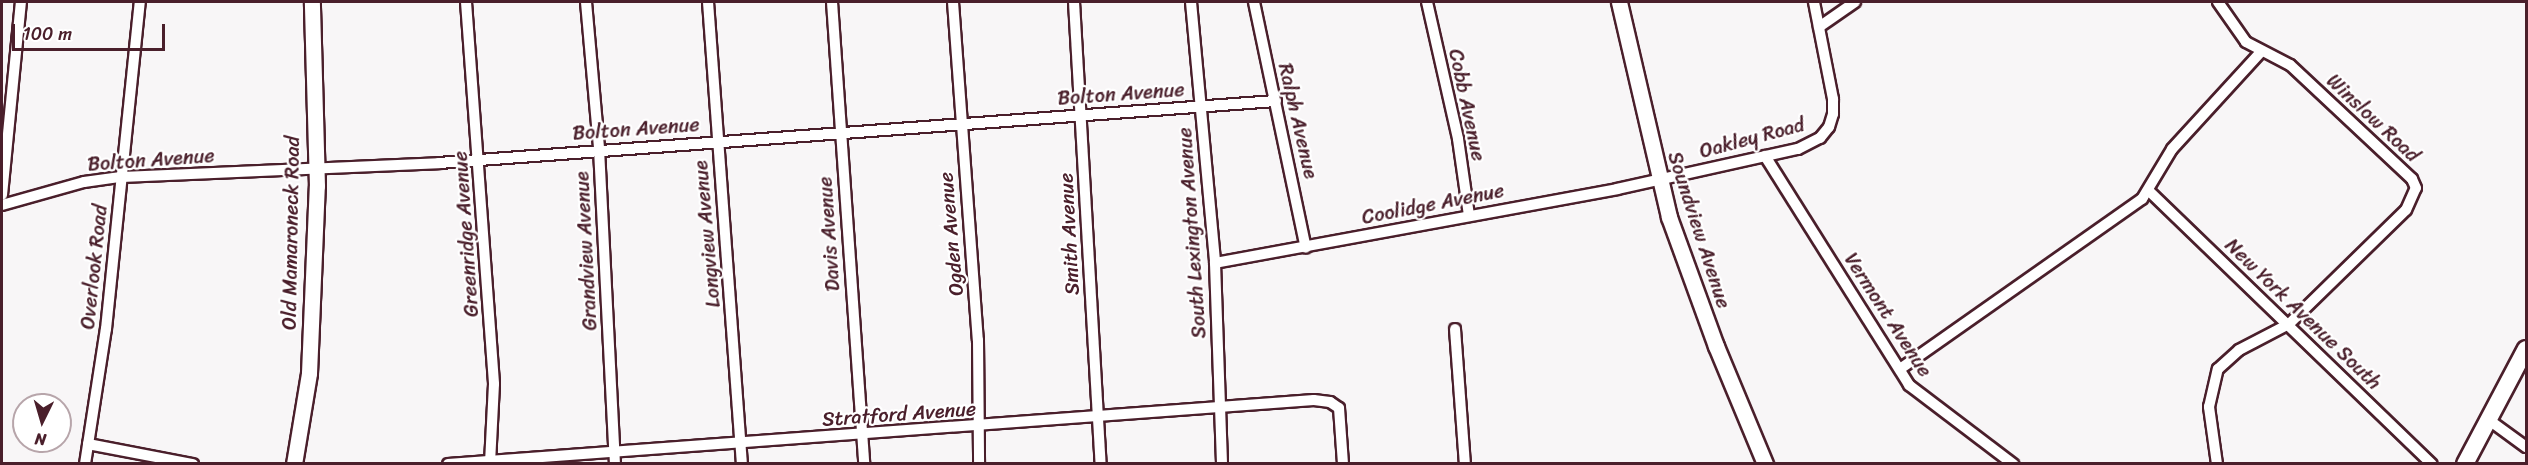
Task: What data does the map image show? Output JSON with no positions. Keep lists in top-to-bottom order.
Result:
{
  "streets": {
    "street": [
      "Bolton Avenue",
      "Cobb Avenue",
      "Winslow Road",
      "Ralph Avenue",
      "Oakley Road",
      "Coolidge Avenue",
      "Soundview Avenue",
      "Old Mamaroneck Road",
      "South Lexington Avenue",
      "Greenridge Avenue",
      "Longview Avenue",
      "Davis Avenue",
      "Ogden Avenue",
      "Smith Avenue",
      "Grandview Avenue",
      "Overlook Road",
      "New York Avenue South",
      "Vermont Avenue",
      "Stratford Avenue"
    ]
  },
  "crossings": [
    ["Bolton Avenue", "Ralph Avenue"],
    ["Bolton Avenue", "Old Mamaroneck Road"],
    ["Bolton Avenue", "South Lexington Avenue"],
    ["Bolton Avenue", "Greenridge Avenue"],
    ["Bolton Avenue", "Longview Avenue"],
    ["Bolton Avenue", "Davis Avenue"],
    ["Bolton Avenue", "Ogden Avenue"],
    ["Bolton Avenue", "Smith Avenue"],
    ["Bolton Avenue", "Grandview Avenue"],
    ["Bolton Avenue", "Overlook Road"],
    ["Cobb Avenue", "Coolidge Avenue"],
    ["Winslow Road", "New York Avenue South"],
    ["Ralph Avenue", "Coolidge Avenue"],
    ["Oakley Road", "Coolidge Avenue"],
    ["Oakley Road", "Soundview Avenue"],
    ["Oakley Road", "Vermont Avenue"],
    ["Coolidge Avenue", "Soundview Avenue"],
    ["Coolidge Avenue", "South Lexington Avenue"],
    ["South Lexington Avenue", "Stratford Avenue"],
    ["Greenridge Avenue", "Stratford Avenue"],
    ["Longview Avenue", "Stratford Avenue"],
    ["Davis Avenue", "Stratford Avenue"],
    ["Ogden Avenue", "Stratford Avenue"],
    ["Smith Avenue", "Stratford Avenue"],
    ["Grandview Avenue", "Stratford Avenue"]
  ],
  "scale_bar": "100 m",
  "north": "bottom"
}
